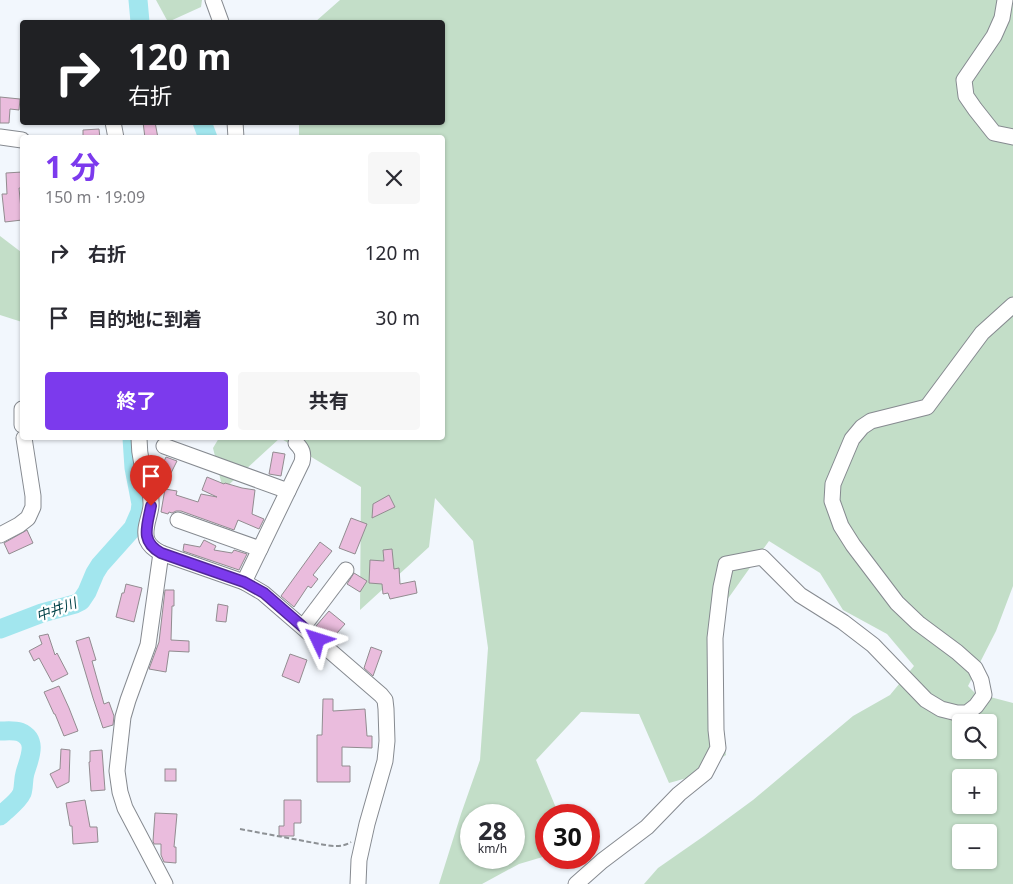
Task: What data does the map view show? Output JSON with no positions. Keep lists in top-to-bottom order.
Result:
{
  "water": ["中井川"],
  "page": {
    "turn": ["120 m", "右折"],
    "heading": ["1 分", "150 m · 19:09"],
    "list": [
      {
        "name": "右折",
        "value": "120 m"
      },
      {
        "name": "目的地に到着",
        "value": "30 m"
      }
    ],
    "buttons": ["終了", "共有"],
    "map_buttons": ["+", "−"],
    "speed": "28 km/h",
    "limit": "30"
  }
}
